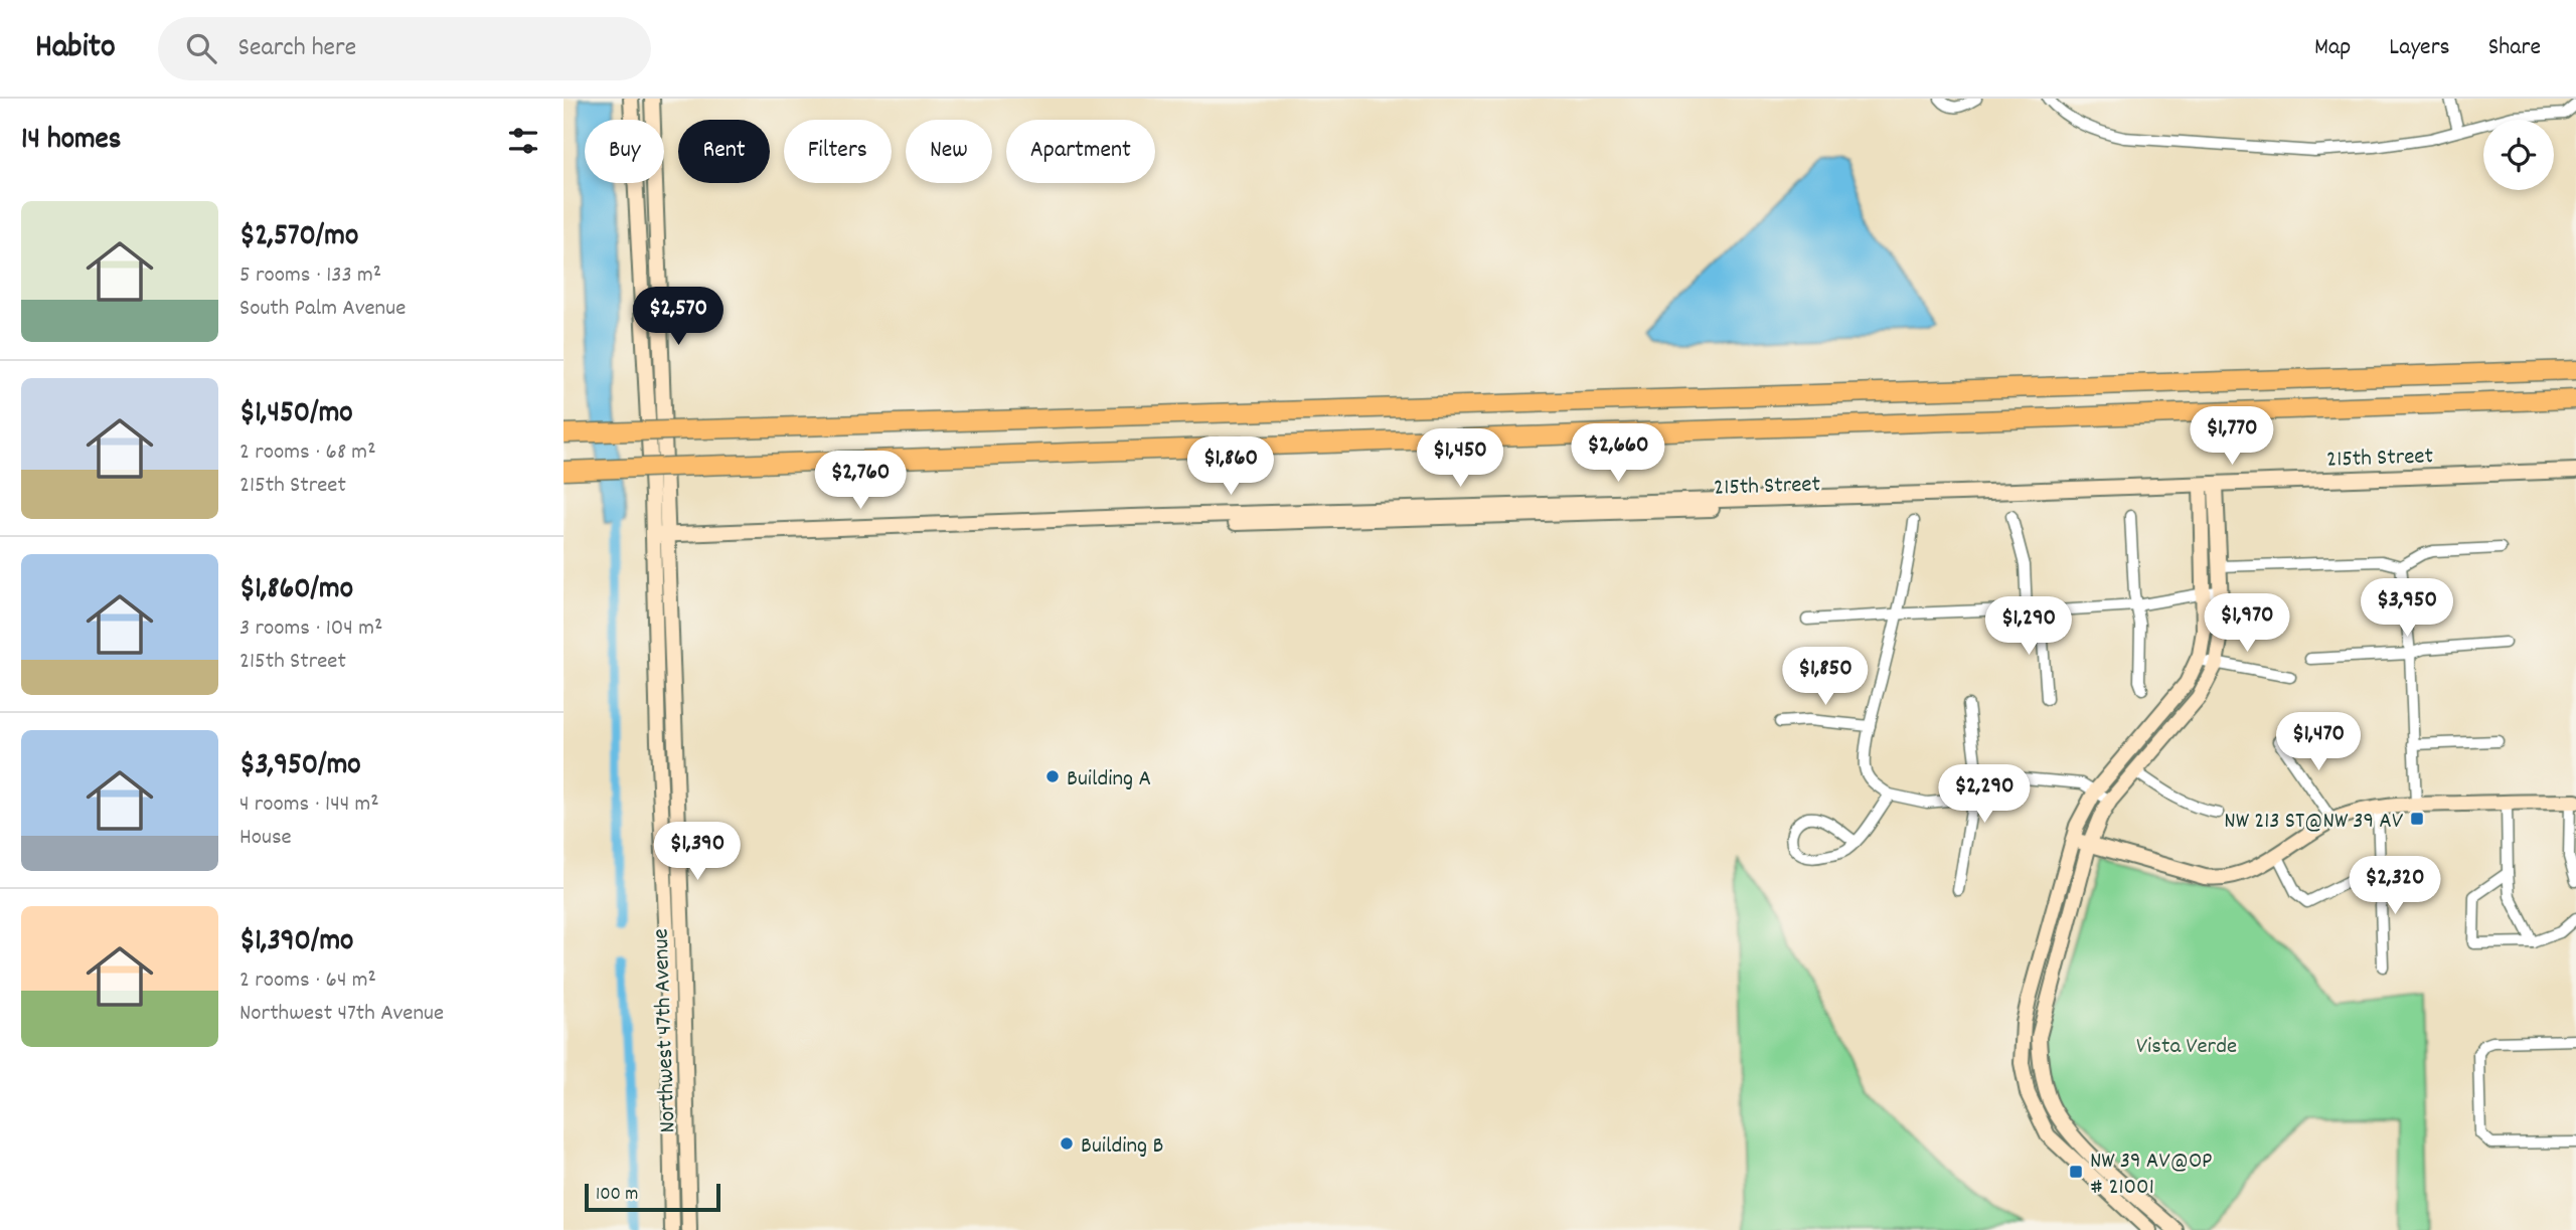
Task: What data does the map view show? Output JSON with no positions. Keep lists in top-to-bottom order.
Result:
{
  "streets": {
    "street": ["215th Street", "Northwest 47th Avenue"]
  },
  "crossings": [
    ["215th Street", "Northwest 47th Avenue"]
  ],
  "parks": ["Vista Verde"],
  "places": {
    "other": ["Building A", "Building B"],
    "transit": ["NW 213 ST@NW 39 AV", "NW 39 AV@OP # 21001"]
  },
  "scale_bar": "100 m",
  "page": {
    "header": "Habito",
    "search": "Search here",
    "nav": ["Map", "Layers", "Share"],
    "heading": "14 homes",
    "chip": [
      "Buy",
      "Rent",
      "Filters",
      "New",
      "Apartment"
    ],
    "list": [
      {
        "name": "$2,570/mo",
        "note": "5 rooms · 133 m² · South Palm Avenue"
      },
      {
        "name": "$1,450/mo",
        "note": "2 rooms · 68 m² · 215th Street"
      },
      {
        "name": "$1,860/mo",
        "note": "3 rooms · 104 m² · 215th Street"
      },
      {
        "name": "$3,950/mo",
        "note": "4 rooms · 144 m² · House"
      },
      {
        "name": "$1,390/mo",
        "note": "2 rooms · 64 m² · Northwest 47th Avenue"
      }
    ],
    "price": [
      "$2,570",
      "$1,770",
      "$2,660",
      "$1,450",
      "$1,860",
      "$2,760",
      "$3,950",
      "$1,970",
      "$1,290",
      "$1,850",
      "$1,470",
      "$2,290",
      "$1,390",
      "$2,320"
    ],
    "scale": "100 m"
  }
}
